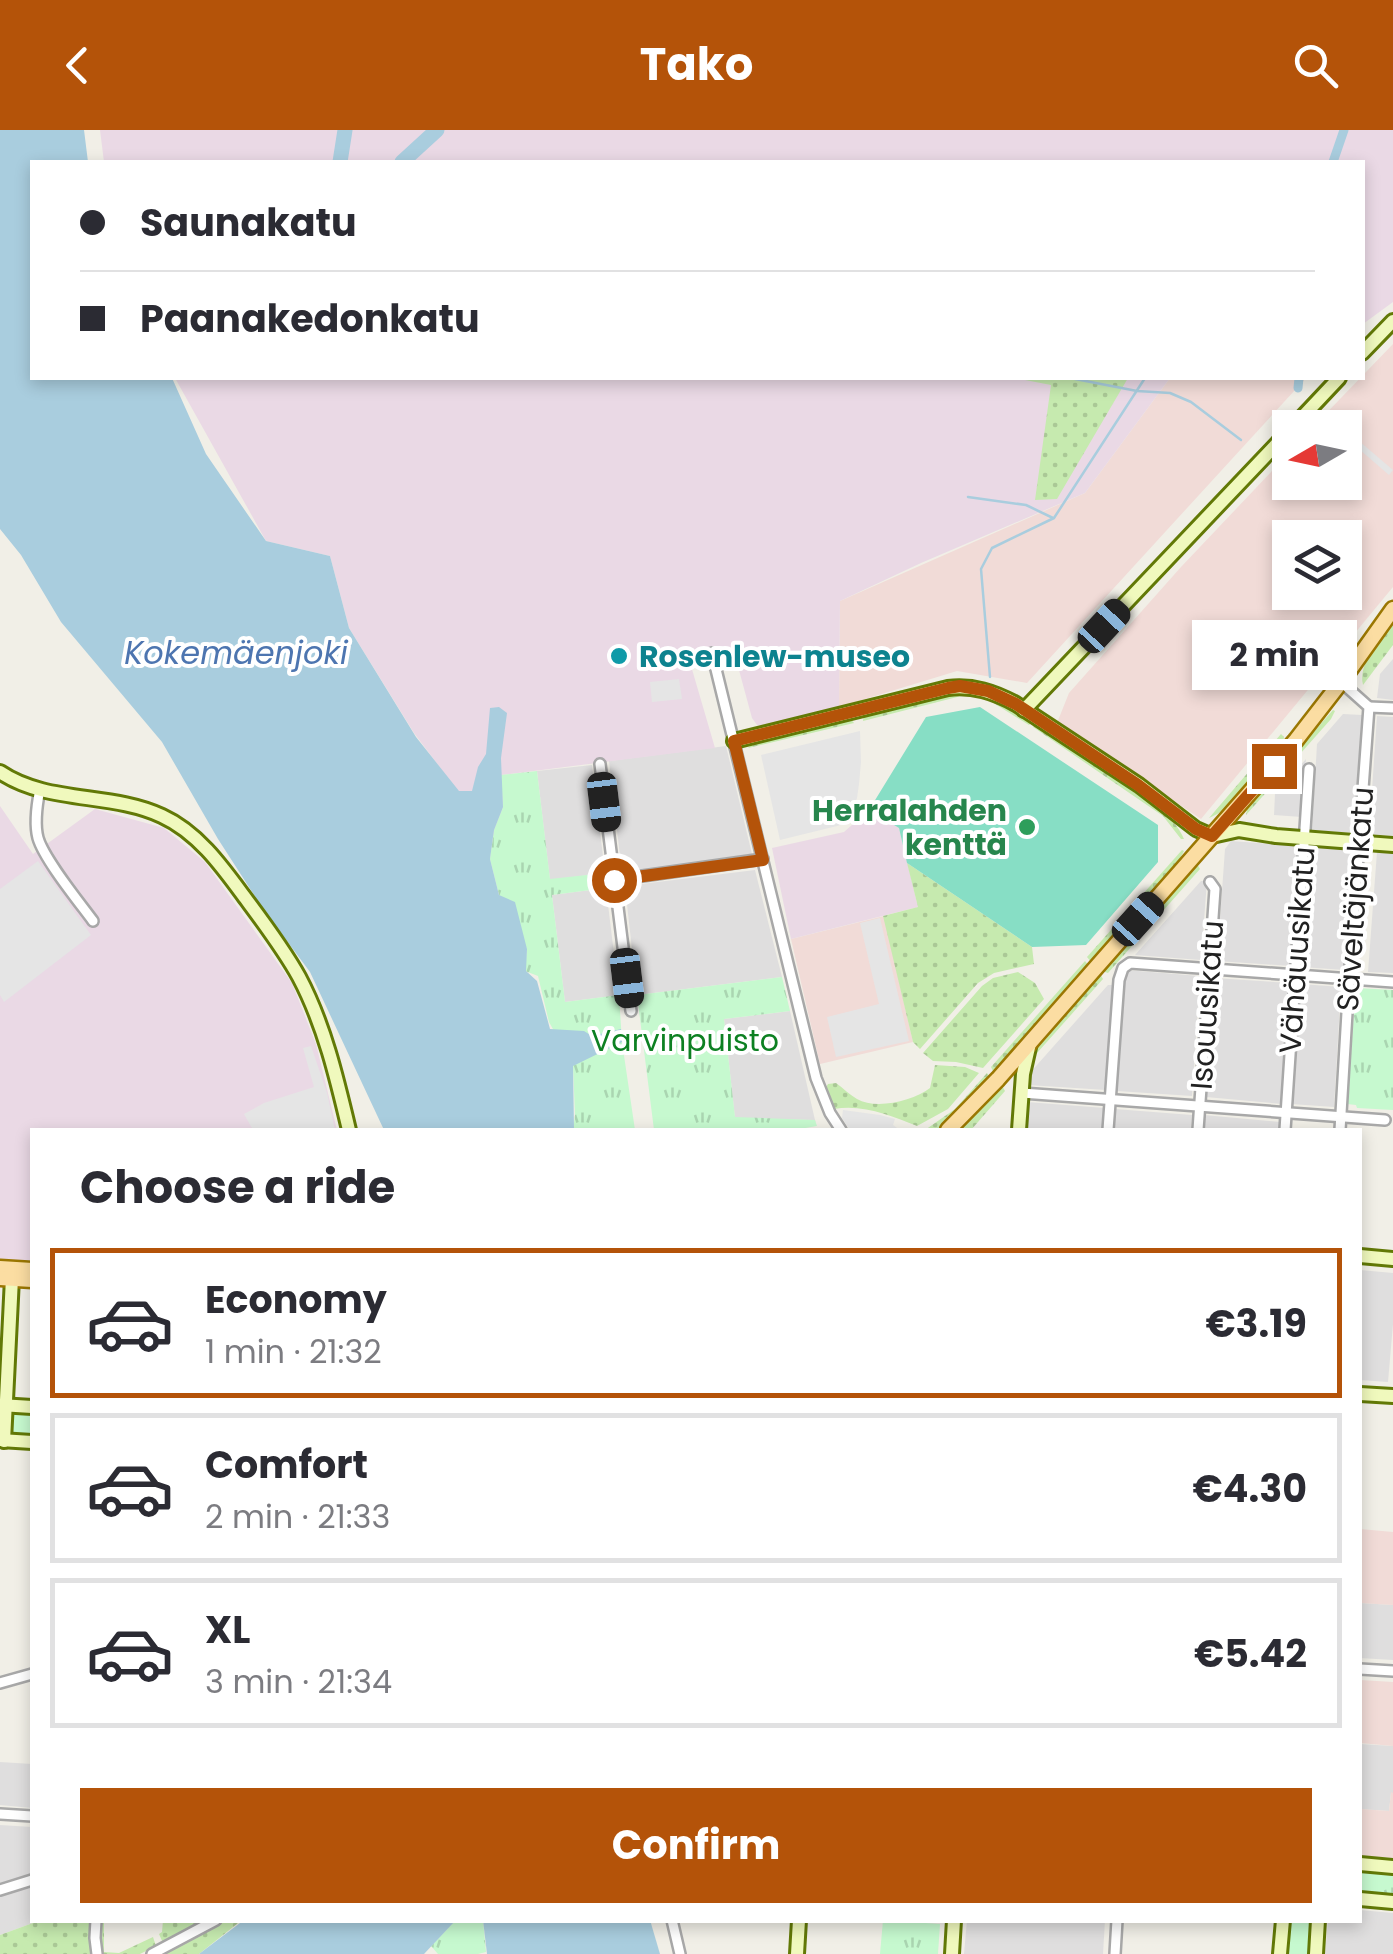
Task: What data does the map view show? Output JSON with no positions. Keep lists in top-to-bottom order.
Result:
{
  "streets": {
    "street": ["Säveltäjänkatu", "Vähäuusikatu", "Isouusikatu"]
  },
  "water": ["Kokemäenjoki"],
  "parks": ["Varvinpuisto"],
  "places": ["Rosenlew-museo", "Herralahden kenttä"],
  "north": "left",
  "page": {
    "header": "Tako",
    "banner": ["Saunakatu", "Paanakedonkatu"],
    "bubble": "2 min",
    "heading": "Choose a ride",
    "list": [
      {
        "name": "Economy",
        "note": "1 min · 21:32",
        "value": "€3.19"
      },
      {
        "name": "Comfort",
        "note": "2 min · 21:33",
        "value": "€4.30"
      },
      {
        "name": "XL",
        "note": "3 min · 21:34",
        "value": "€5.42"
      }
    ],
    "buttons": "Confirm"
  }
}
